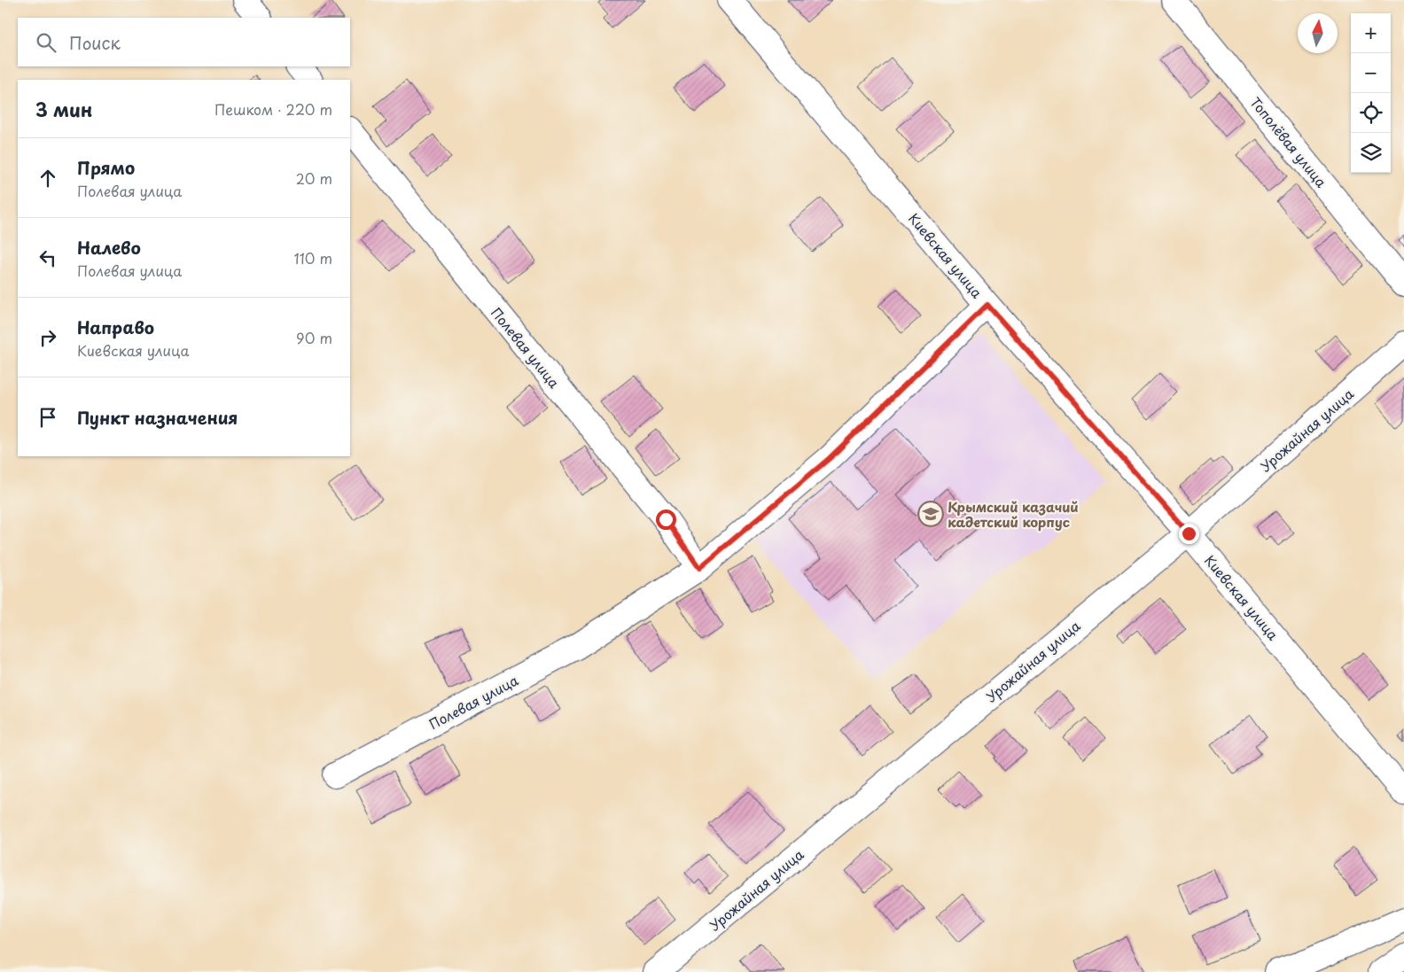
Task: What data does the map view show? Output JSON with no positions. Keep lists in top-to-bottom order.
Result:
{
  "streets": {
    "street": [
      "Тополёвая улица",
      "Киевская улица",
      "Полевая улица",
      "Урожайная улица"
    ]
  },
  "crossings": [
    ["Киевская улица", "Полевая улица"],
    ["Киевская улица", "Урожайная улица"]
  ],
  "places": {
    "school or university": ["Крымский казачий кадетский корпус"]
  },
  "north": "top",
  "page": {
    "map_buttons": ["+", "−"],
    "search": "Поиск",
    "heading": ["3 мин", "Пешком · 220 m"],
    "list": [
      ["Прямо", "Полевая улица", "20 m"],
      ["Налево", "Полевая улица", "110 m"],
      ["Направо", "Киевская улица", "90 m"],
      "Пункт назначения"
    ]
  }
}
